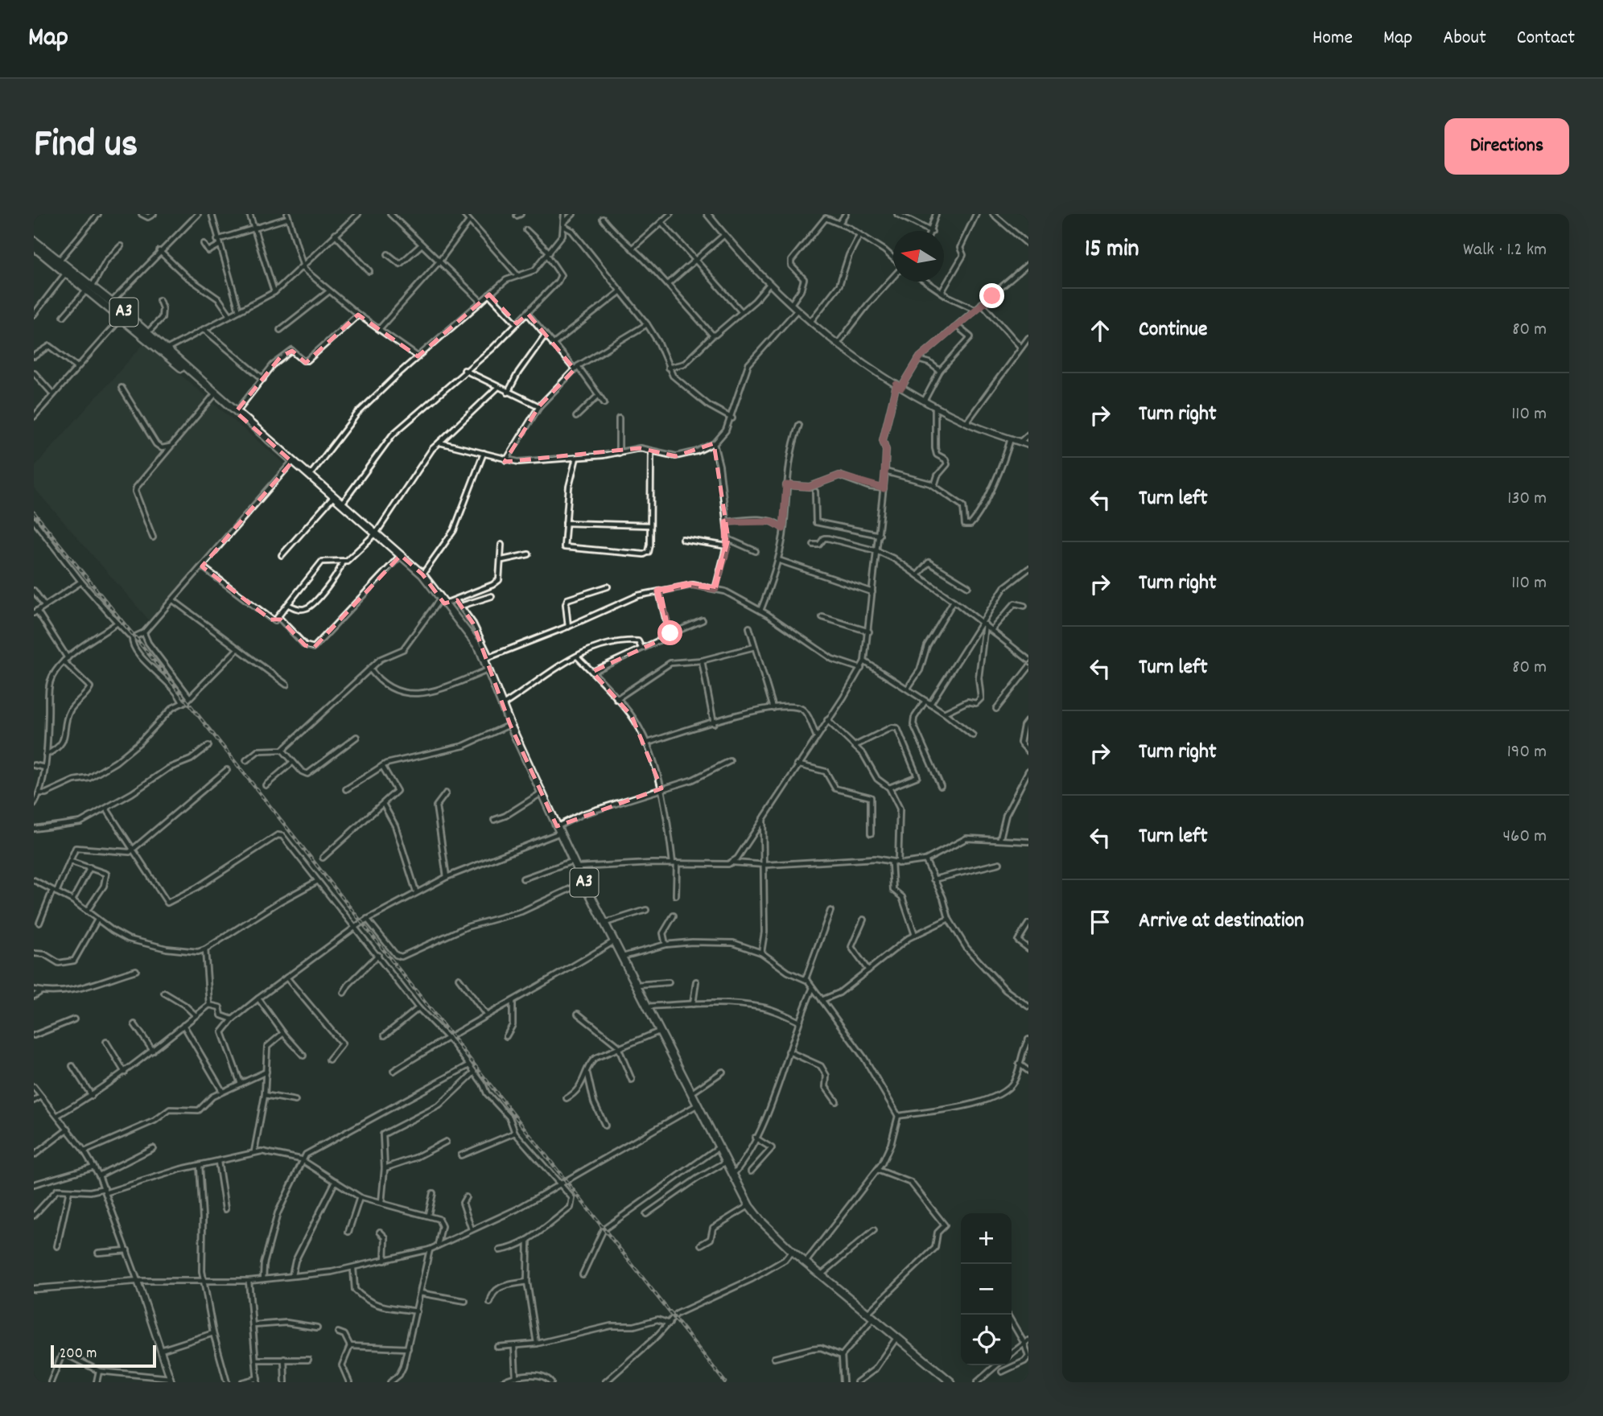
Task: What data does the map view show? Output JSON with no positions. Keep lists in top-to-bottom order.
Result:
{
  "streets": {
    "highway": ["A3"]
  },
  "scale_bar": "200 m",
  "north": "left",
  "page": {
    "header": "Map",
    "nav": [
      "Home",
      "Map",
      "About",
      "Contact"
    ],
    "title": "Find us",
    "buttons": "Directions",
    "heading": ["15 min", "Walk · 1.2 km"],
    "list": [
      ["Continue", "80 m"],
      ["Turn right", "110 m"],
      ["Turn left", "130 m"],
      ["Turn right", "110 m"],
      ["Turn left", "80 m"],
      ["Turn right", "190 m"],
      ["Turn left", "460 m"],
      "Arrive at destination"
    ],
    "map_buttons": ["+", "−"],
    "scale": "200 m"
  }
}
